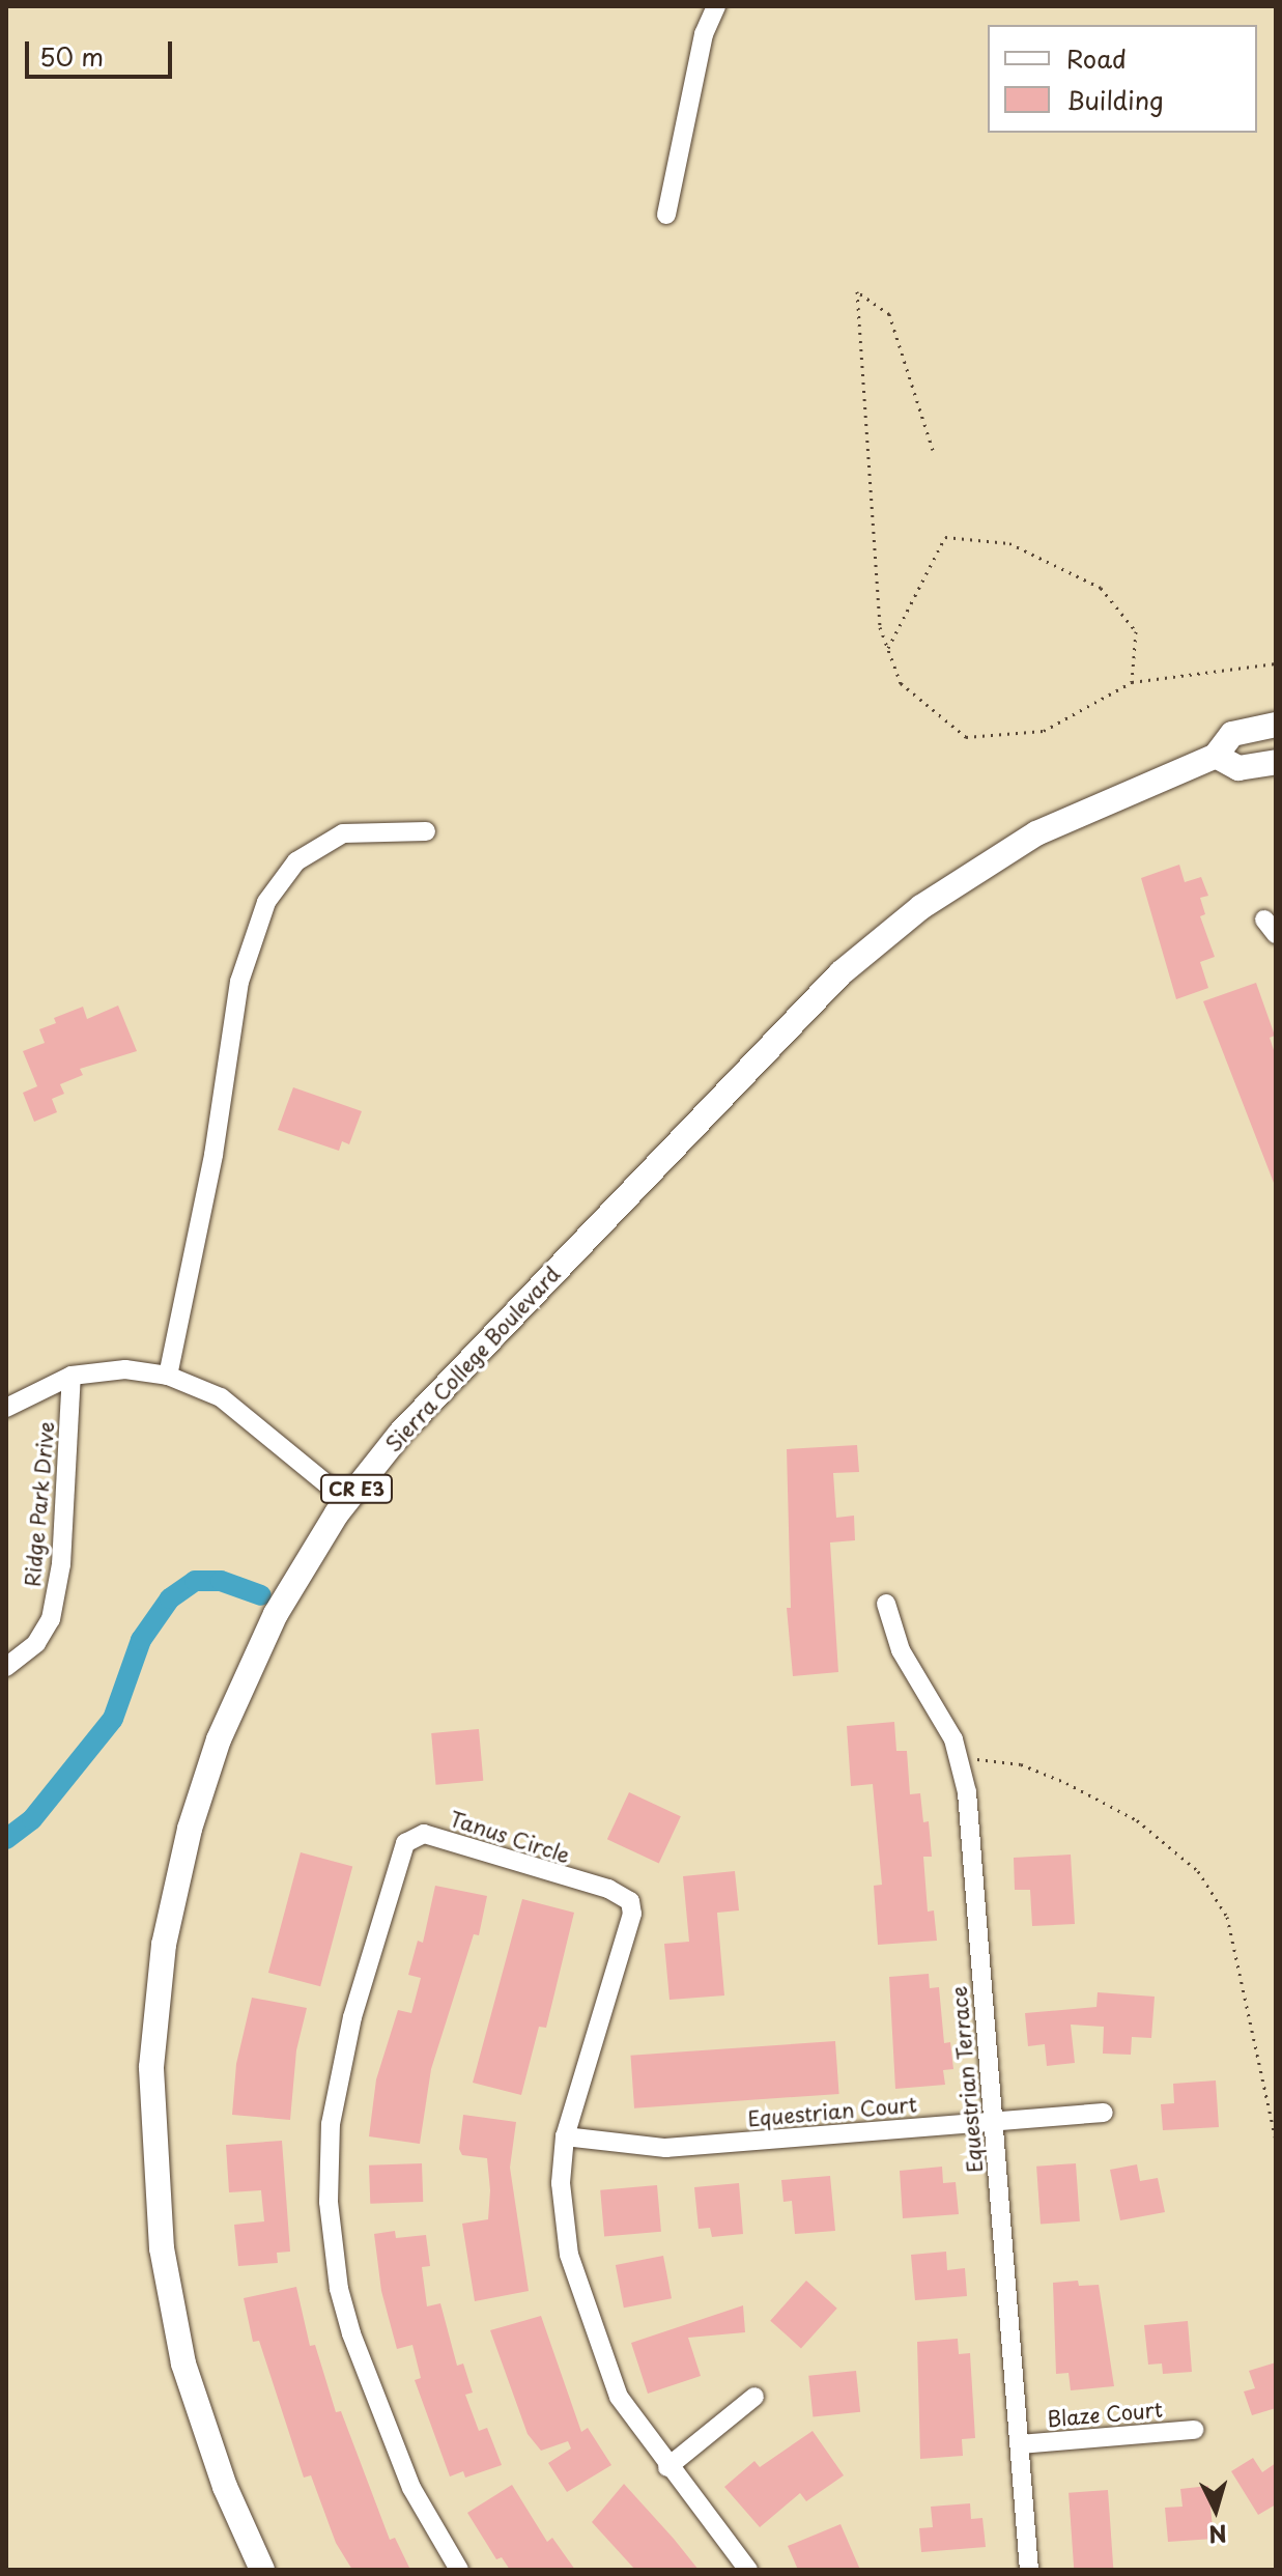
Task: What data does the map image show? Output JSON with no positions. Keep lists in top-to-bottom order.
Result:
{
  "streets": {
    "main road": ["Sierra College Boulevard", "CR E3"],
    "street": [
      "Ridge Park Drive",
      "Tanus Circle",
      "Equestrian Terrace",
      "Equestrian Court",
      "Blaze Court"
    ]
  },
  "crossings": [
    ["Sierra College Boulevard", "Ridge Park Drive"],
    ["Tanus Circle", "Equestrian Court"],
    ["Equestrian Terrace", "Equestrian Court"],
    ["Equestrian Terrace", "Blaze Court"]
  ],
  "legend": ["Road", "Building"],
  "scale_bar": "50 m",
  "north": "bottom"
}
